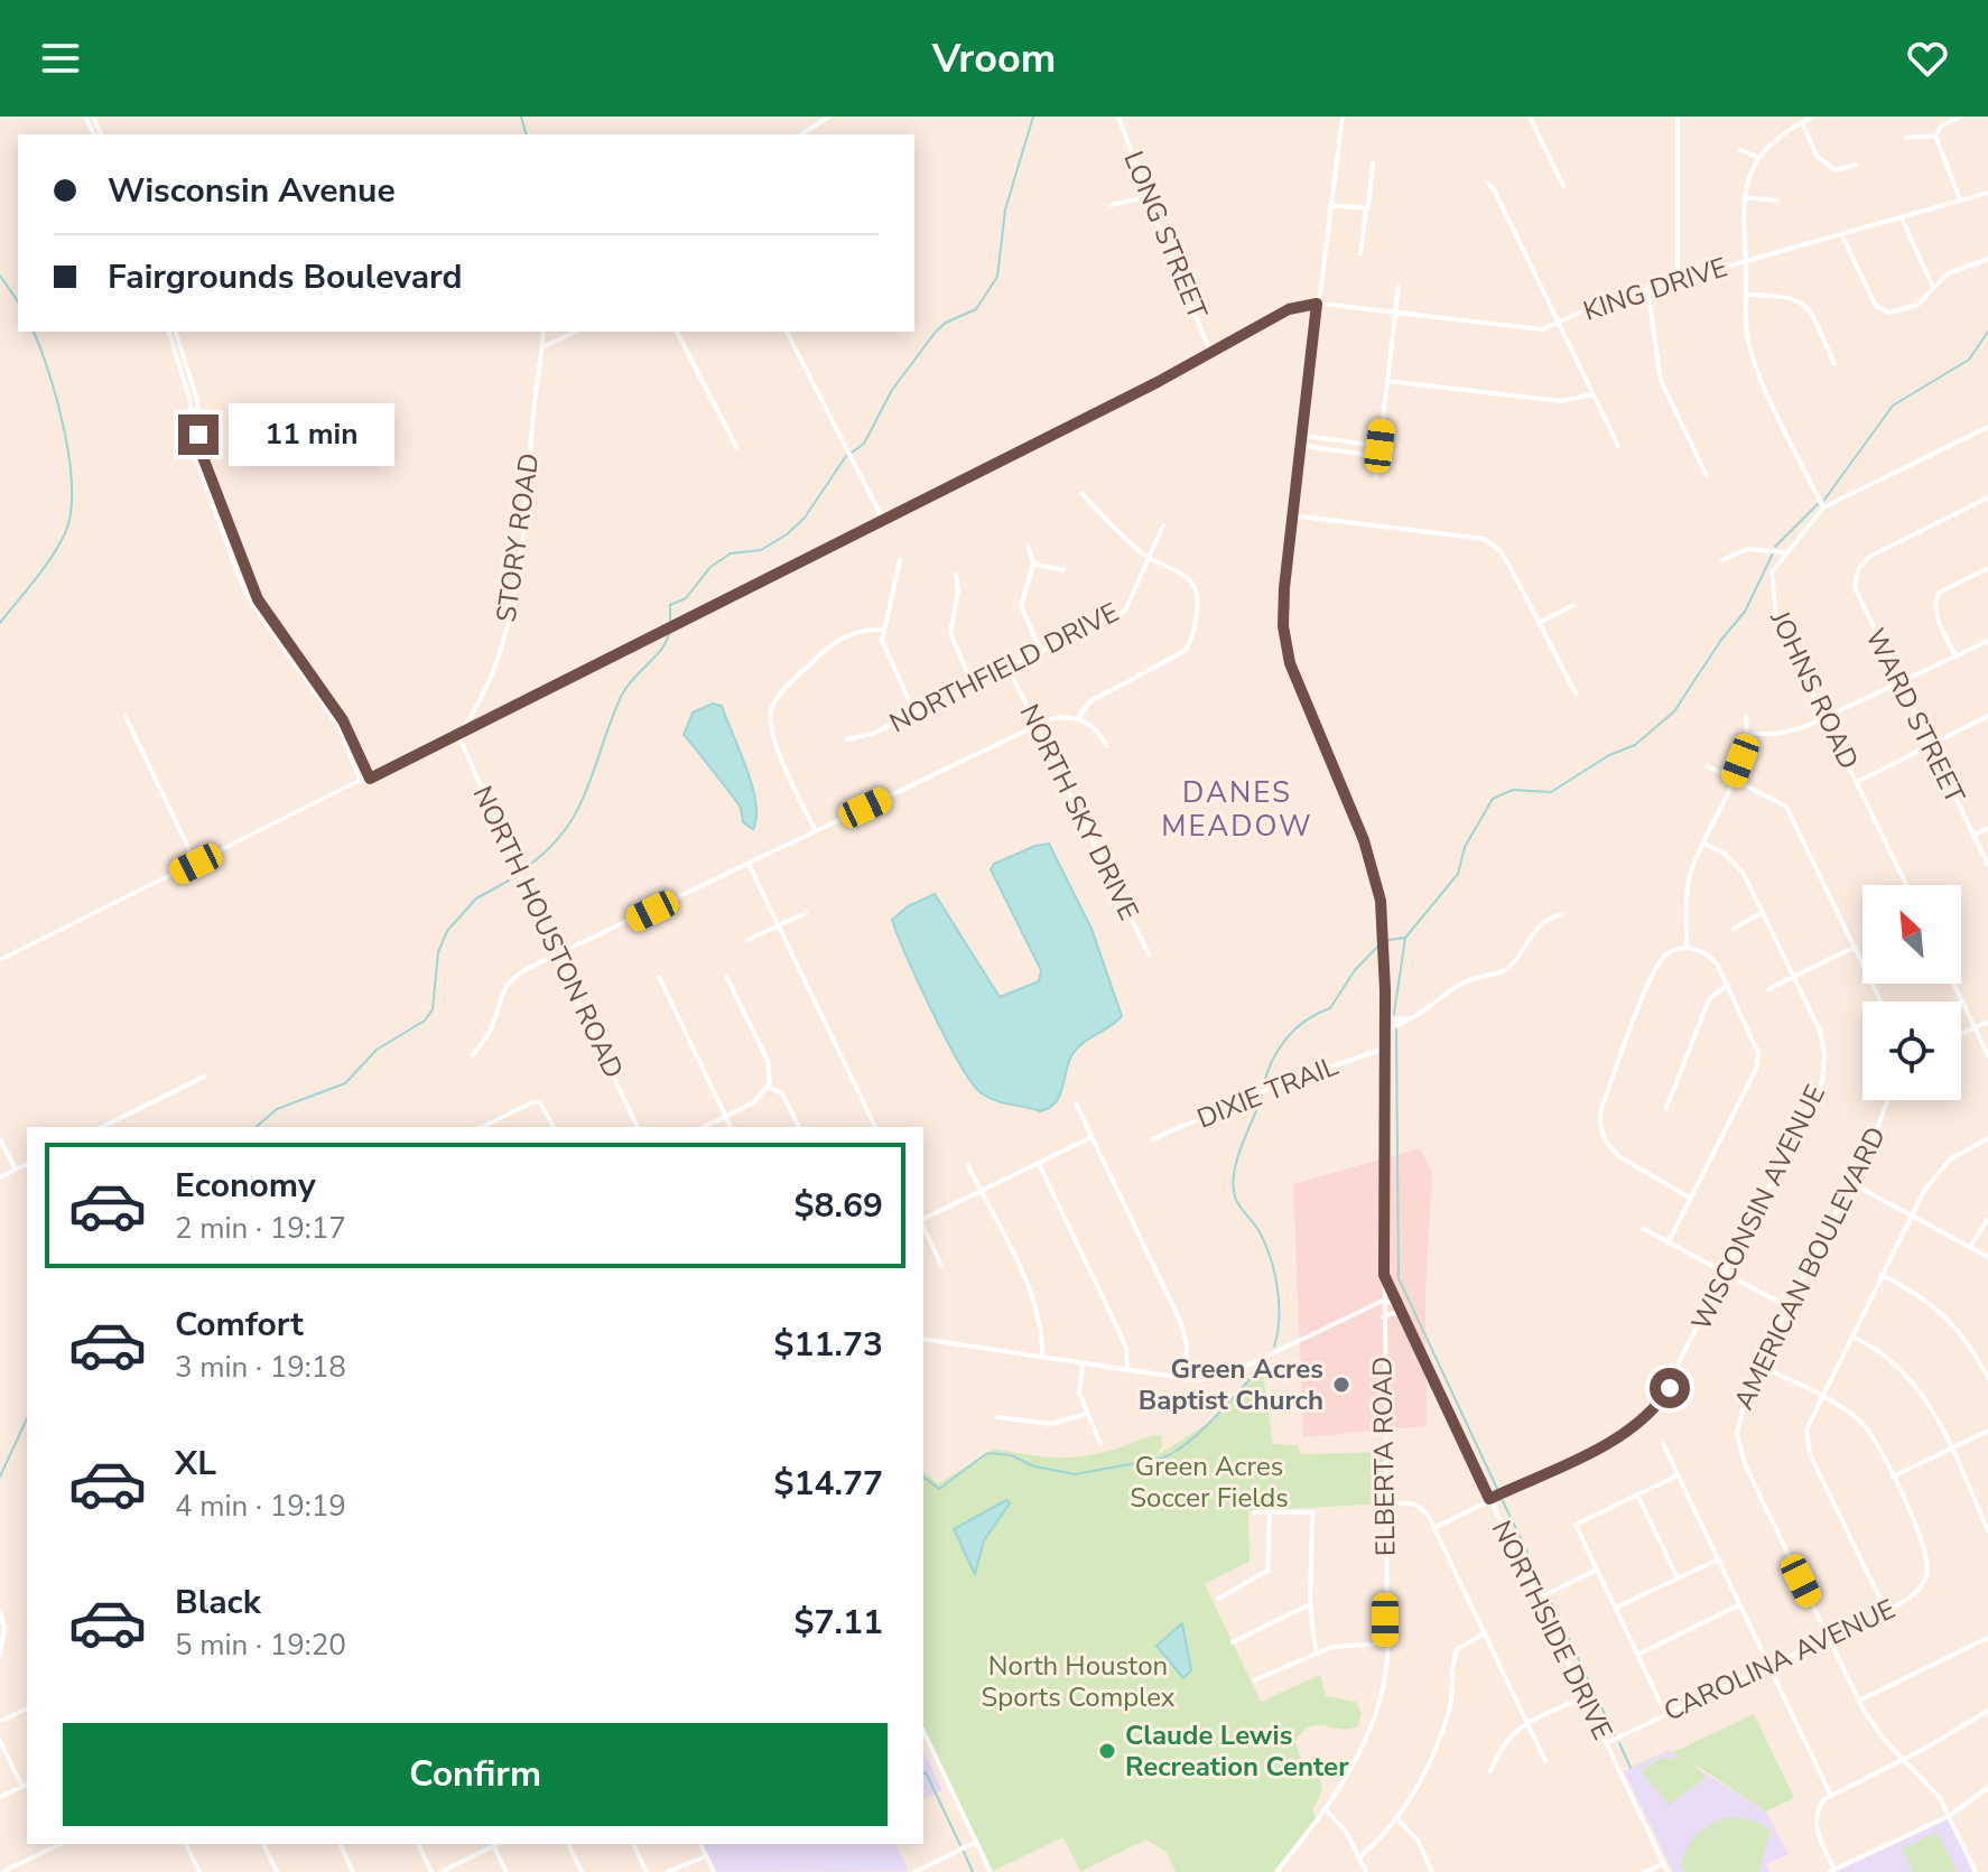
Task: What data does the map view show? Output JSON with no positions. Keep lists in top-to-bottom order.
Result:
{
  "streets": {
    "street": [
      "LONG STREET",
      "KING DRIVE",
      "STORY ROAD",
      "NORTHFIELD DRIVE",
      "JOHNS ROAD",
      "WARD STREET",
      "NORTH SKY DRIVE",
      "NORTH HOUSTON ROAD",
      "DIXIE TRAIL",
      "WISCONSIN AVENUE",
      "AMERICAN BOULEVARD",
      "ELBERTA ROAD",
      "NORTHSIDE DRIVE",
      "CAROLINA AVENUE"
    ]
  },
  "crossings": [
    ["KING DRIVE", "ELBERTA ROAD"],
    ["STORY ROAD", "NORTH HOUSTON ROAD"],
    ["NORTHFIELD DRIVE", "NORTH SKY DRIVE"],
    ["DIXIE TRAIL", "ELBERTA ROAD"],
    ["WISCONSIN AVENUE", "NORTHSIDE DRIVE"],
    ["AMERICAN BOULEVARD", "CAROLINA AVENUE"],
    ["ELBERTA ROAD", "NORTHSIDE DRIVE"],
    ["NORTHSIDE DRIVE", "CAROLINA AVENUE"]
  ],
  "districts": ["DANES MEADOW"],
  "parks": ["Green Acres Soccer Fields", "North Houston Sports Complex"],
  "places": ["Green Acres Baptist Church", "Claude Lewis Recreation Center"],
  "north": "top left",
  "page": {
    "header": "Vroom",
    "banner": ["Wisconsin Avenue", "Fairgrounds Boulevard"],
    "bubble": "11 min",
    "list": [
      {
        "name": "Economy",
        "note": "2 min · 19:17",
        "value": "$8.69"
      },
      {
        "name": "Comfort",
        "note": "3 min · 19:18",
        "value": "$11.73"
      },
      {
        "name": "XL",
        "note": "4 min · 19:19",
        "value": "$14.77"
      },
      {
        "name": "Black",
        "note": "5 min · 19:20",
        "value": "$7.11"
      }
    ],
    "buttons": "Confirm"
  }
}
